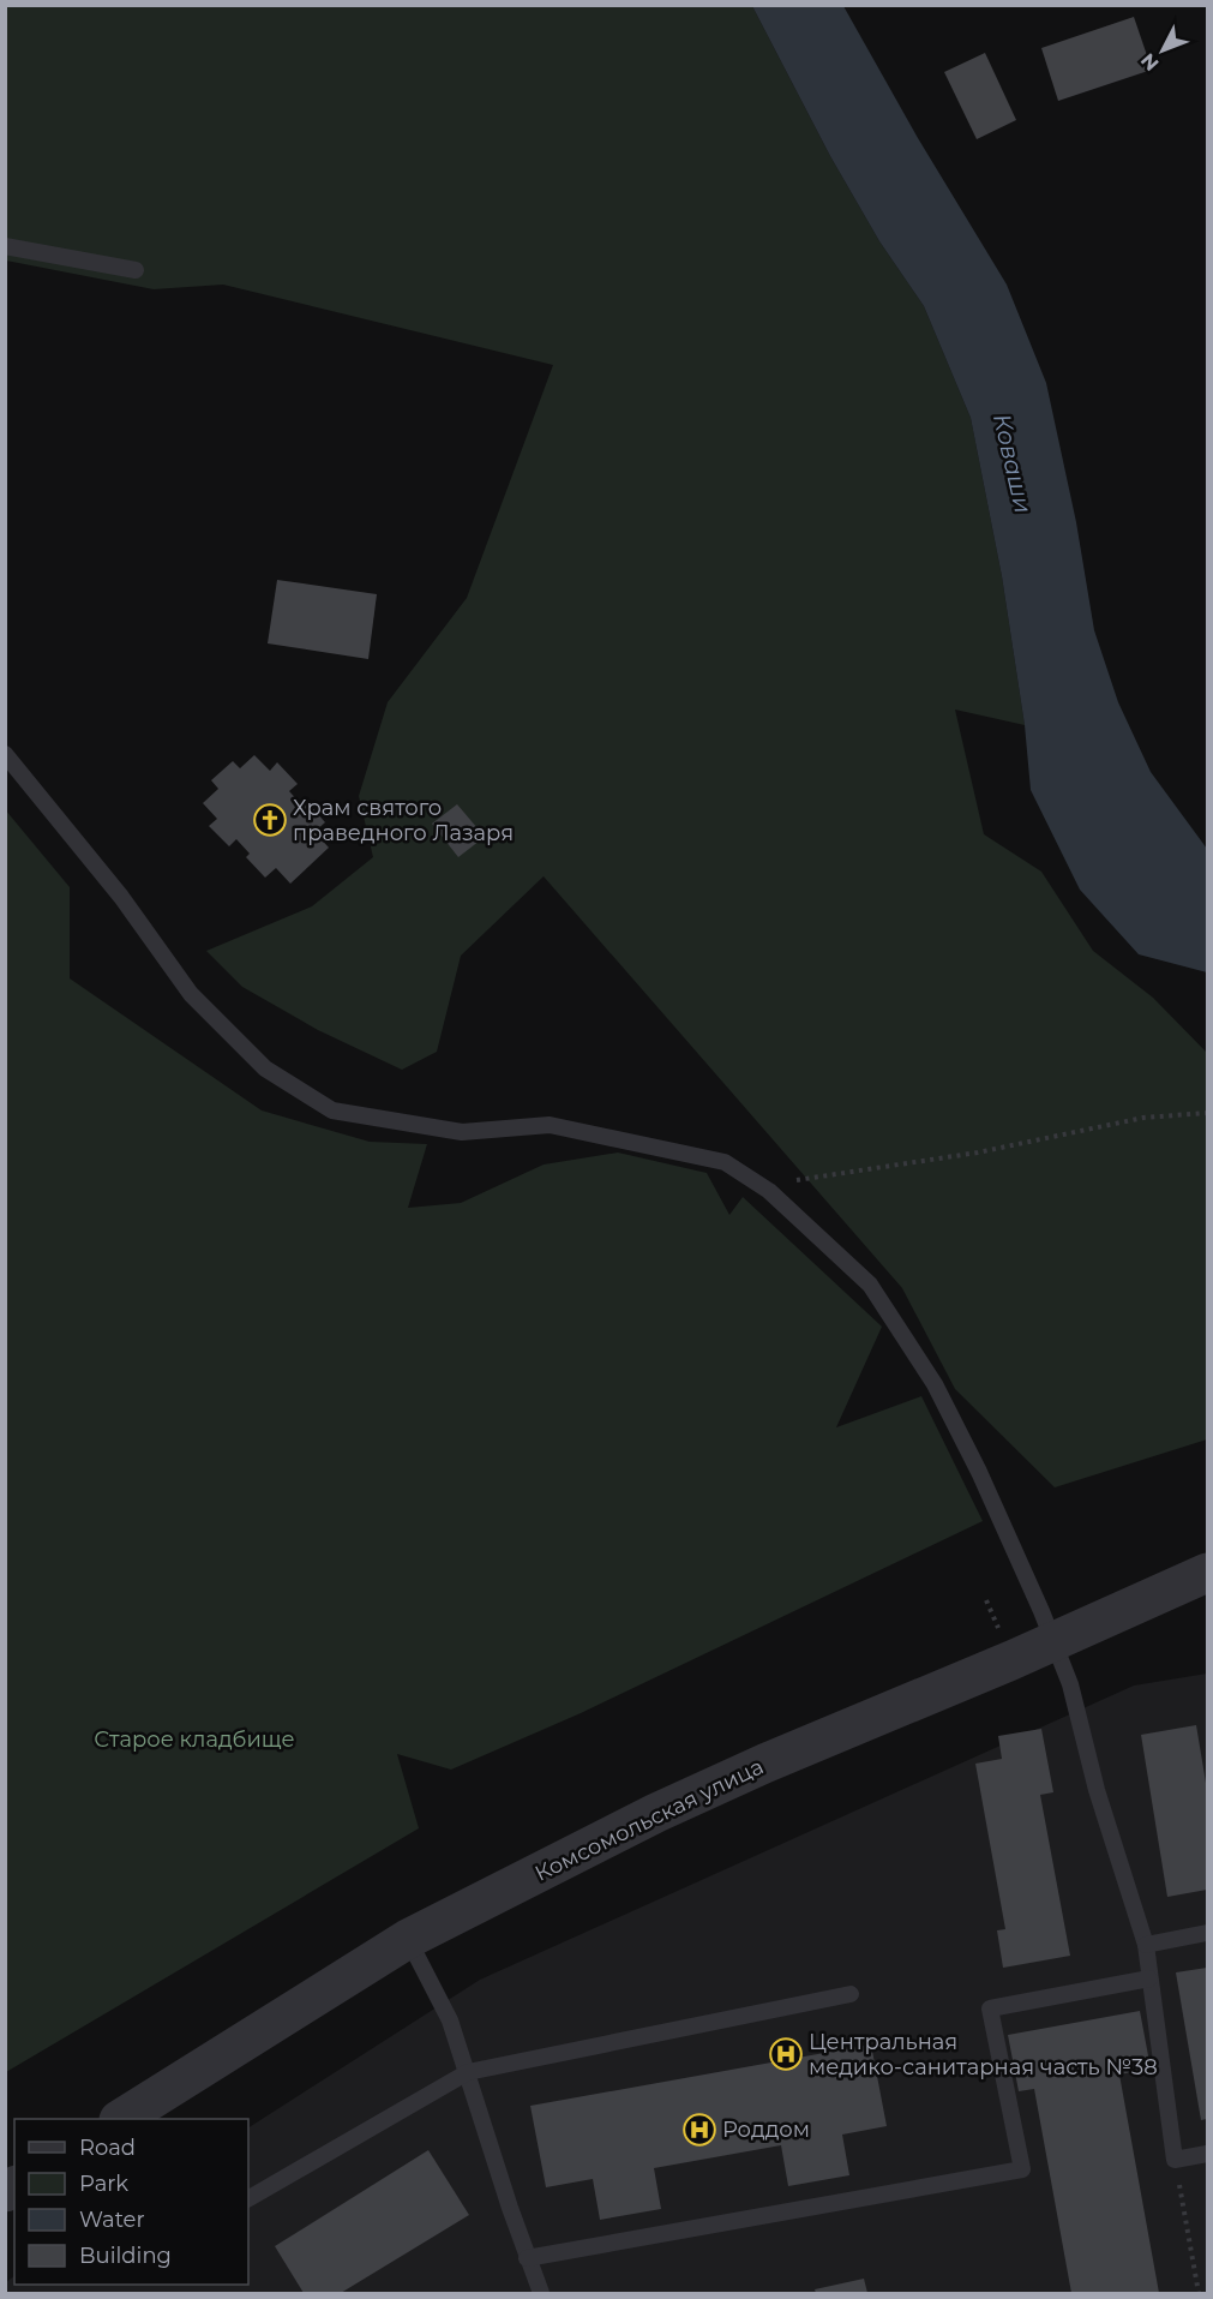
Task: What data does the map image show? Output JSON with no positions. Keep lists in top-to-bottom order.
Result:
{
  "streets": {
    "street": ["Комсомольская улица"]
  },
  "water": ["Коваши"],
  "parks": ["Старое кладбище"],
  "places": {
    "church": ["Храм святого праведного Лазаря"],
    "hospital": ["Центральная медико-санитарная часть №38", "Роддом"]
  },
  "legend": [
    "Road",
    "Park",
    "Water",
    "Building"
  ],
  "north": "bottom left"
}
